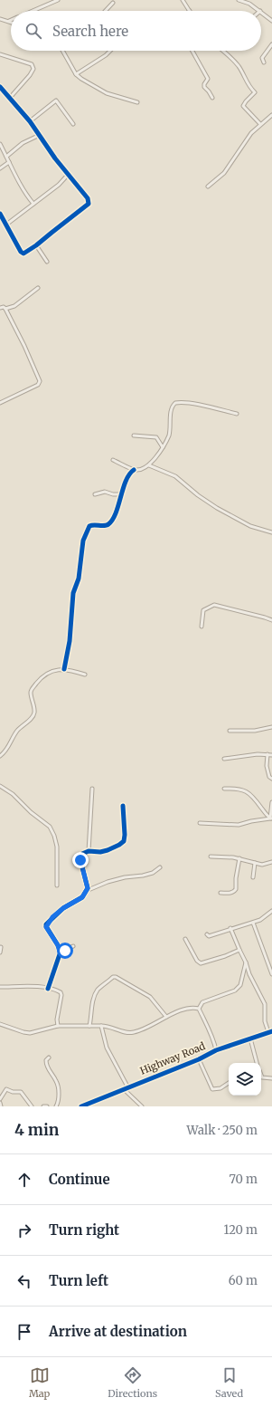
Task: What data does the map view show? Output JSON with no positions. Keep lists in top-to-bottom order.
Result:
{
  "streets": {
    "street": ["Highway Road"]
  },
  "page": {
    "search": "Search here",
    "heading": ["4 min", "Walk · 250 m"],
    "list": [
      ["Continue", "70 m"],
      ["Turn right", "120 m"],
      ["Turn left", "60 m"],
      "Arrive at destination"
    ],
    "nav": ["Map", "Directions", "Saved"]
  }
}
